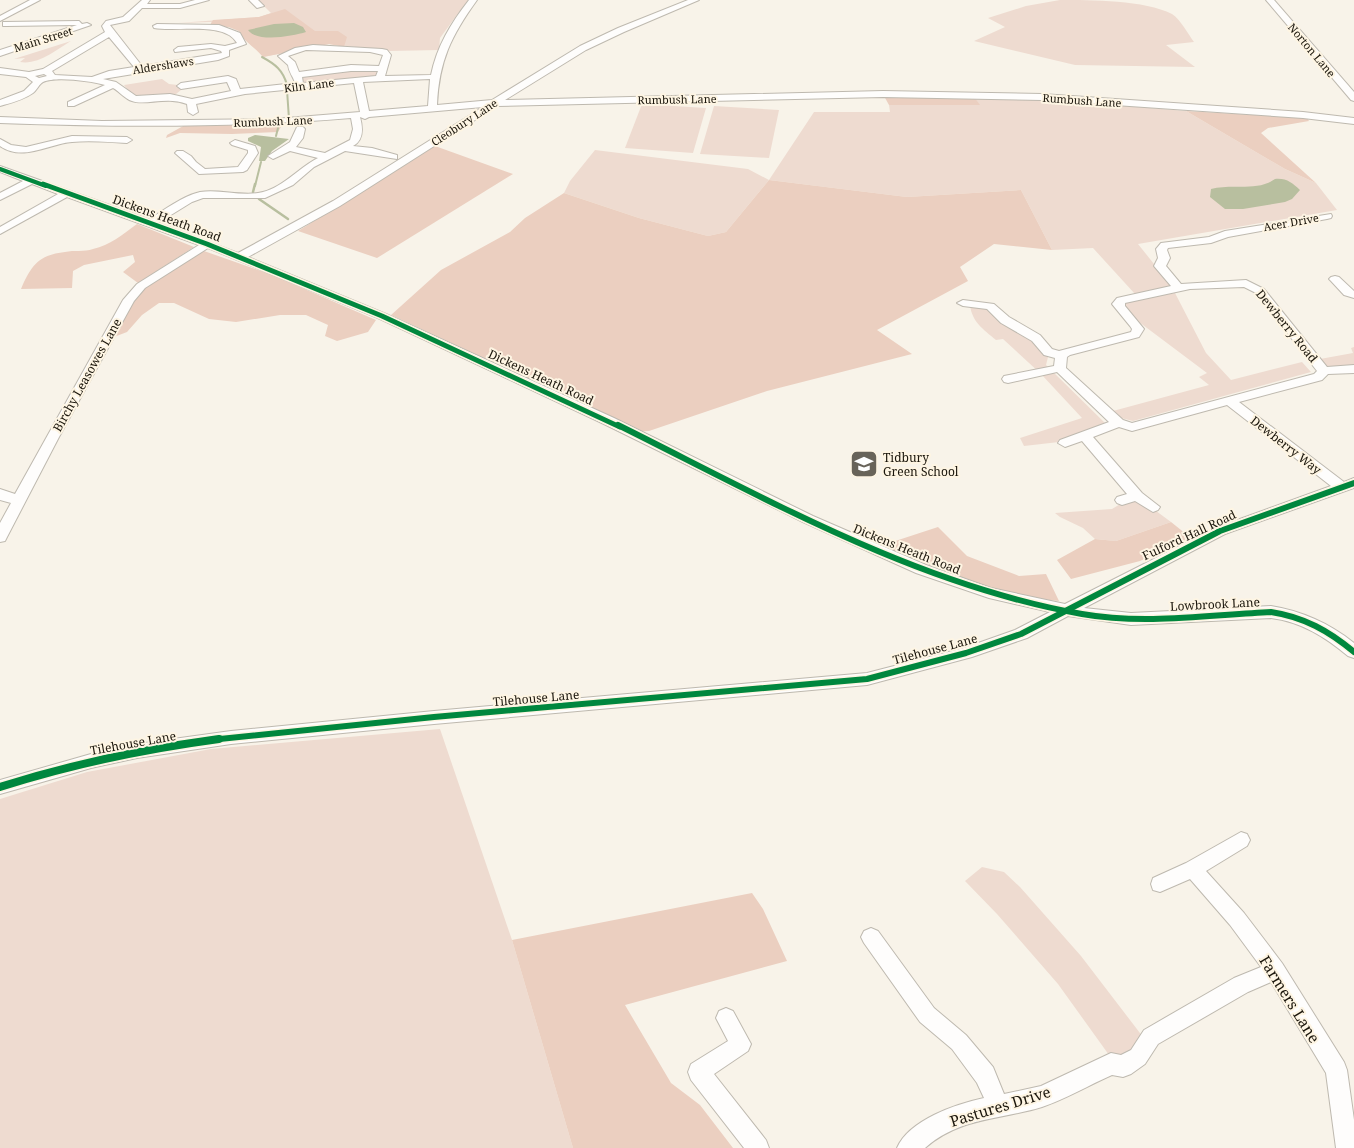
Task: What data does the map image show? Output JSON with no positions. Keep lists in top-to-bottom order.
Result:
{
  "streets": {
    "street": [
      "Main Street",
      "Norton Lane",
      "Aldershaws",
      "Kiln Lane",
      "Rumbush Lane",
      "Cleobury Lane",
      "Dickens Heath Road",
      "Acer Drive",
      "Dewberry Road",
      "Birchy Leasowes Lane",
      "Dewberry Way",
      "Fulford Hall Road",
      "Lowbrook Lane",
      "Tilehouse Lane",
      "Farmers Lane",
      "Pastures Drive"
    ]
  },
  "crossings": [
    ["Rumbush Lane", "Cleobury Lane"],
    ["Cleobury Lane", "Dickens Heath Road"],
    ["Dickens Heath Road", "Birchy Leasowes Lane"],
    ["Dickens Heath Road", "Fulford Hall Road"],
    ["Dickens Heath Road", "Lowbrook Lane"],
    ["Dickens Heath Road", "Tilehouse Lane"],
    ["Acer Drive", "Dewberry Road"],
    ["Dewberry Road", "Dewberry Way"],
    ["Dewberry Way", "Fulford Hall Road"],
    ["Fulford Hall Road", "Lowbrook Lane"],
    ["Fulford Hall Road", "Tilehouse Lane"],
    ["Lowbrook Lane", "Tilehouse Lane"],
    ["Farmers Lane", "Pastures Drive"]
  ],
  "places": {
    "school or university": ["Tidbury Green School"]
  }
}
